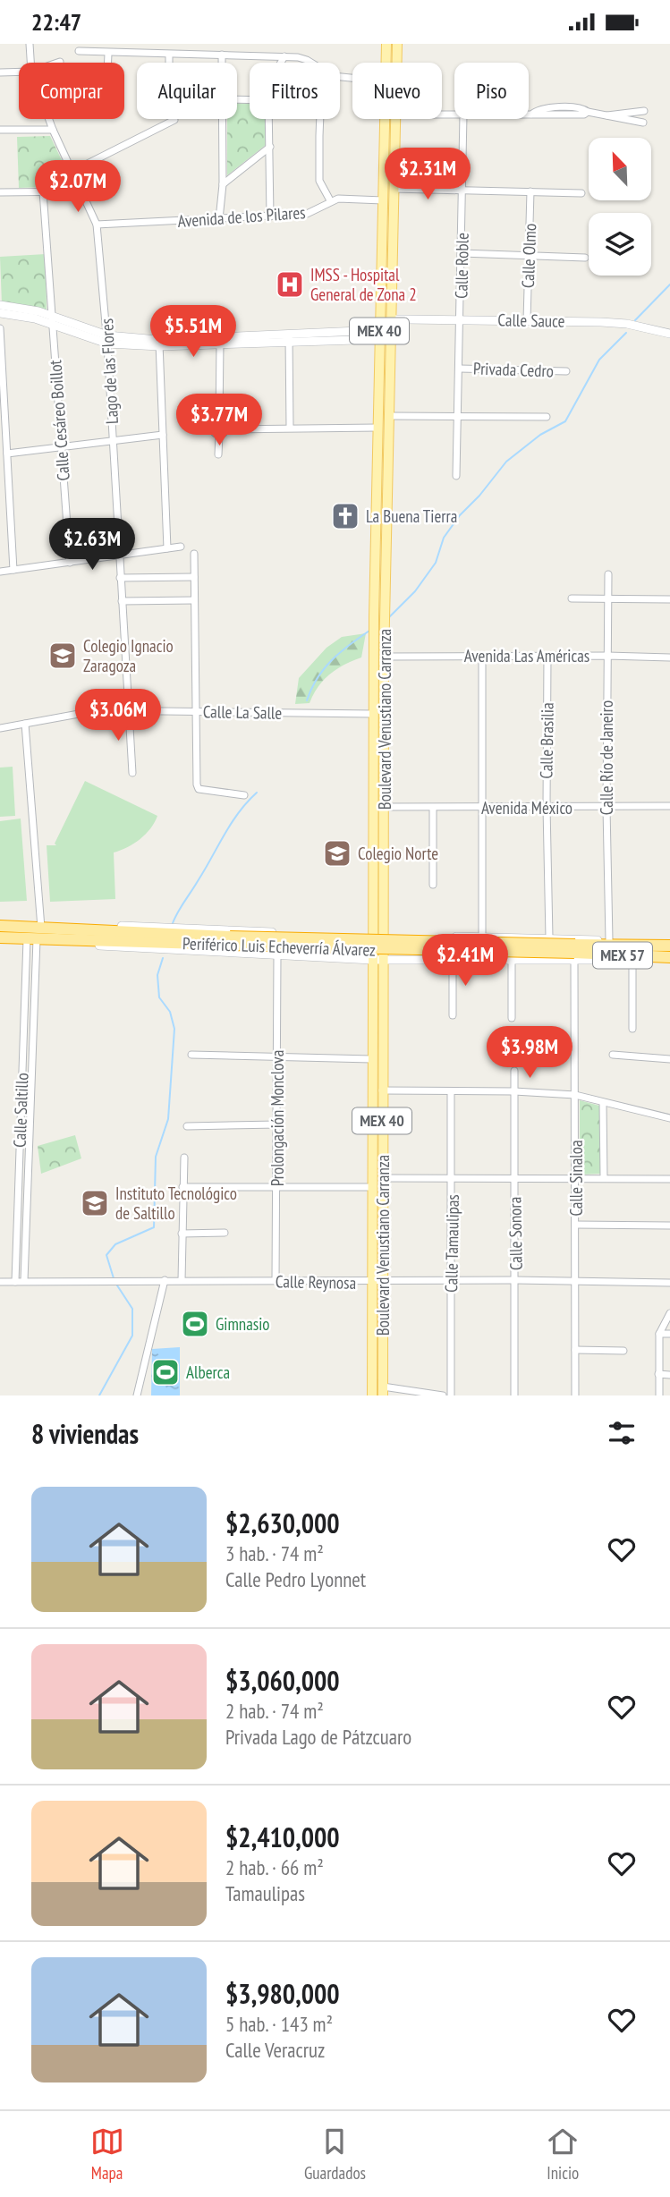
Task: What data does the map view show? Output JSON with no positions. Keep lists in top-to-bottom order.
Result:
{
  "streets": {
    "highway": ["Periférico Luis Echeverría Álvarez", "MEX 57"],
    "main road": ["MEX 40", "Boulevard Venustiano Carranza"],
    "street": [
      "Avenida de los Pilares",
      "Calle Olmo",
      "Calle Roble",
      "Calle Sauce",
      "Privada Cedro",
      "Lago de las Flores",
      "Calle Cesáreo Boillot",
      "Avenida Las Américas",
      "Calle La Salle",
      "Calle Brasilia",
      "Calle Río de Janeiro",
      "Avenida México",
      "Calle Saltillo",
      "Prolongación Monclova",
      "Calle Sinaloa",
      "Calle Sonora",
      "Calle Tamaulipas",
      "Calle Reynosa"
    ]
  },
  "crossings": [
    ["Avenida de los Pilares", "Lago de las Flores"],
    ["Avenida de los Pilares", "Boulevard Venustiano Carranza"],
    ["Calle Olmo", "Calle Sauce"],
    ["Calle Roble", "Calle Sauce"],
    ["Calle Roble", "Privada Cedro"],
    ["Calle Sauce", "Boulevard Venustiano Carranza"],
    ["Lago de las Flores", "Calle La Salle"],
    ["Avenida Las Américas", "Boulevard Venustiano Carranza"],
    ["Avenida Las Américas", "Calle Brasilia"],
    ["Avenida Las Américas", "Calle Río de Janeiro"],
    ["Calle La Salle", "Boulevard Venustiano Carranza"],
    ["Boulevard Venustiano Carranza", "Avenida México"],
    ["Boulevard Venustiano Carranza", "Periférico Luis Echeverría Álvarez"],
    ["Boulevard Venustiano Carranza", "Calle Reynosa"],
    ["Calle Brasilia", "Avenida México"],
    ["Calle Brasilia", "Periférico Luis Echeverría Álvarez"],
    ["Calle Río de Janeiro", "Avenida México"],
    ["Calle Río de Janeiro", "Periférico Luis Echeverría Álvarez"],
    ["Periférico Luis Echeverría Álvarez", "Calle Saltillo"],
    ["Periférico Luis Echeverría Álvarez", "Calle Sinaloa"],
    ["Calle Saltillo", "Calle Reynosa"],
    ["Prolongación Monclova", "Calle Reynosa"],
    ["Calle Sinaloa", "Calle Reynosa"],
    ["Calle Sonora", "Calle Reynosa"],
    ["Calle Tamaulipas", "Calle Reynosa"]
  ],
  "places": {
    "hospital": ["IMSS - Hospital General de Zona 2"],
    "church": ["La Buena Tierra"],
    "school or university": ["Colegio Ignacio Zaragoza", "Colegio Norte", "Instituto Tecnológico de Saltillo"],
    "sports": ["Gimnasio", "Alberca"]
  },
  "north": "top left",
  "page": {
    "status": "22:47",
    "chip": [
      "Comprar",
      "Alquilar",
      "Filtros",
      "Nuevo",
      "Piso"
    ],
    "price": [
      "$2.31M",
      "$2.07M",
      "$5.51M",
      "$3.77M",
      "$2.63M",
      "$3.06M",
      "$2.41M",
      "$3.98M"
    ],
    "heading": "8 viviendas",
    "list": [
      {
        "name": "$2,630,000",
        "note": "3 hab. · 74 m² · Calle Pedro Lyonnet"
      },
      {
        "name": "$3,060,000",
        "note": "2 hab. · 74 m² · Privada Lago de Pátzcuaro"
      },
      {
        "name": "$2,410,000",
        "note": "2 hab. · 66 m² · Tamaulipas"
      },
      {
        "name": "$3,980,000",
        "note": "5 hab. · 143 m² · Calle Veracruz"
      }
    ],
    "tabs": ["Mapa", "Guardados", "Inicio"]
  }
}
